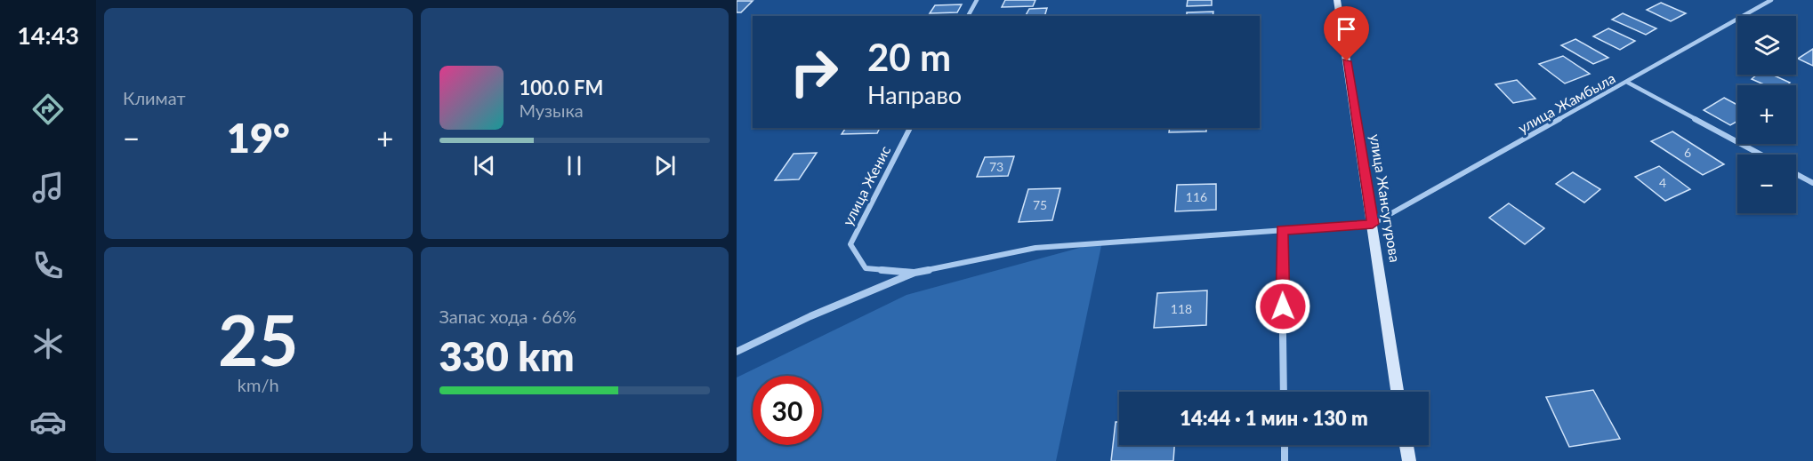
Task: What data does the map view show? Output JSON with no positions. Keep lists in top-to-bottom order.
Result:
{
  "streets": {
    "main road": ["улица Жансугурова"],
    "street": ["улица Жамбыла", "улица Женис"]
  },
  "crossings": [
    ["улица Жамбыла", "улица Жансугурова"]
  ],
  "house_numbers": [
    "6",
    "73",
    "4",
    "116",
    "75",
    "118"
  ],
  "page": {
    "tabs": "14:43",
    "tile": [
      "Климат",
      ["25", "km/h"],
      ["Запас хода · 66%", "330 km"]
    ],
    "map_buttons": ["+", "−"],
    "turn": ["20 m", "Направо"],
    "song": ["100.0 FM", "Музыка"],
    "heat": ["−", "19°", "+"],
    "limit": "30",
    "trip": "14:44 · 1 мин · 130 m"
  }
}
